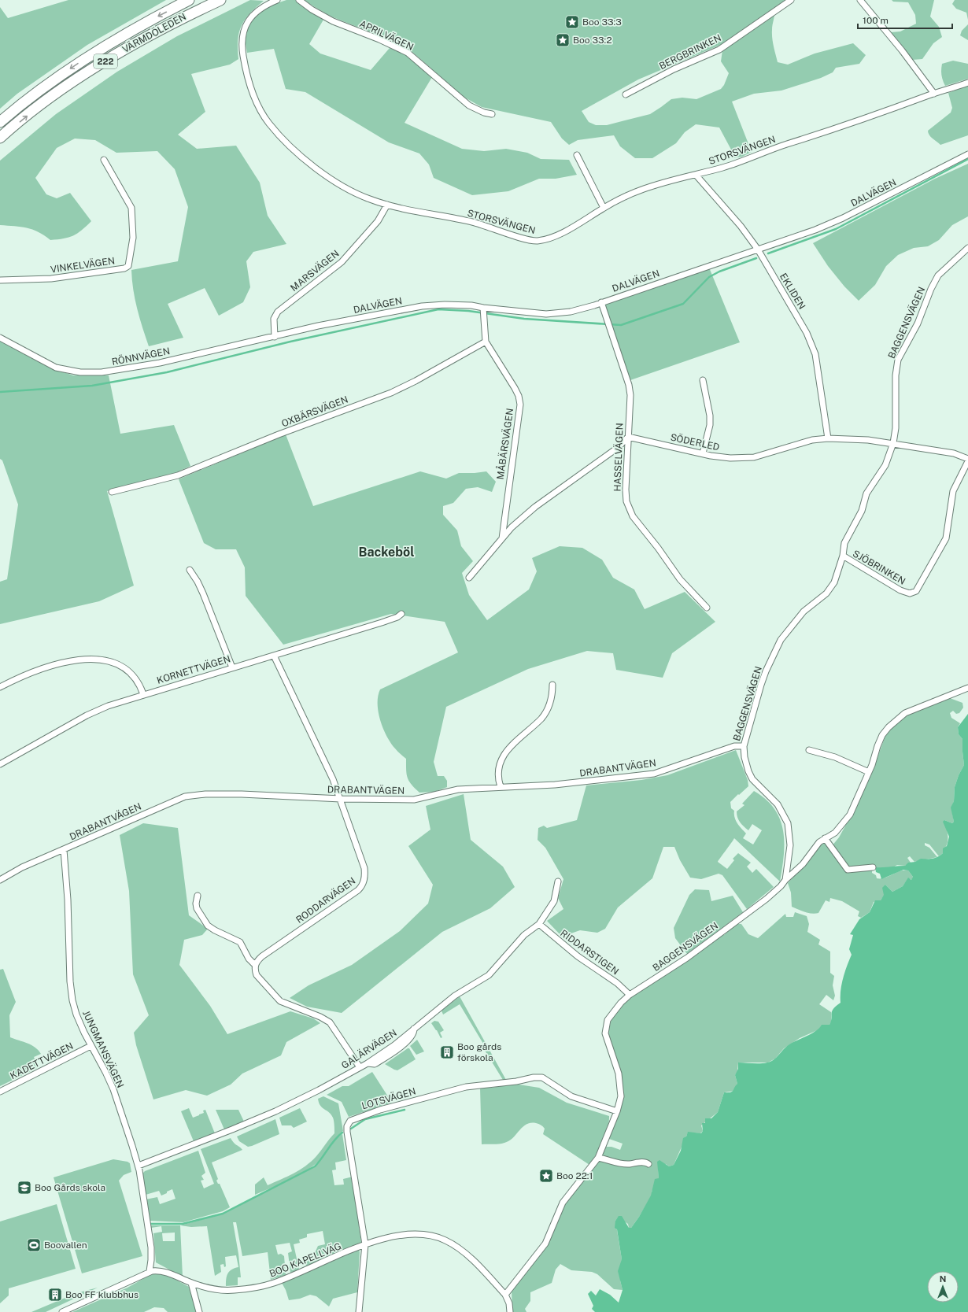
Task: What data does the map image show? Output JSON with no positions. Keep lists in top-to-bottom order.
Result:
{
  "streets": {
    "highway": ["VÄRMDÖLEDEN", "222"],
    "street": [
      "APRILVÄGEN",
      "BERGBRINKEN",
      "STORSVÄNGEN",
      "DALVÄGEN",
      "VINKELVÄGEN",
      "MARSVÄGEN",
      "EKLIDEN",
      "BAGGENSVÄGEN",
      "RÖNNVÄGEN",
      "OXBÄRSVÄGEN",
      "SÖDERLED",
      "MÅBÄRSVÄGEN",
      "HASSELVÄGEN",
      "SJÖBRINKEN",
      "KORNETTVÄGEN",
      "DRABANTVÄGEN",
      "RODDARVÄGEN",
      "RIDDARSTIGEN",
      "JUNGMANSVÄGEN",
      "GALÄRVÄGEN",
      "KADETTVÄGEN",
      "LOTSVÄGEN",
      "BOO KAPELLVÄG"
    ]
  },
  "crossings": [
    ["STORSVÄNGEN", "MARSVÄGEN"],
    ["STORSVÄNGEN", "EKLIDEN"],
    ["DALVÄGEN", "EKLIDEN"],
    ["DALVÄGEN", "RÖNNVÄGEN"],
    ["DALVÄGEN", "HASSELVÄGEN"],
    ["MARSVÄGEN", "RÖNNVÄGEN"],
    ["EKLIDEN", "SÖDERLED"],
    ["BAGGENSVÄGEN", "SÖDERLED"],
    ["BAGGENSVÄGEN", "SJÖBRINKEN"],
    ["BAGGENSVÄGEN", "DRABANTVÄGEN"],
    ["BAGGENSVÄGEN", "RIDDARSTIGEN"],
    ["BAGGENSVÄGEN", "LOTSVÄGEN"],
    ["BAGGENSVÄGEN", "BOO KAPELLVÄG"],
    ["OXBÄRSVÄGEN", "MÅBÄRSVÄGEN"],
    ["SÖDERLED", "HASSELVÄGEN"],
    ["KORNETTVÄGEN", "RODDARVÄGEN"],
    ["DRABANTVÄGEN", "RODDARVÄGEN"],
    ["DRABANTVÄGEN", "JUNGMANSVÄGEN"],
    ["RIDDARSTIGEN", "GALÄRVÄGEN"],
    ["JUNGMANSVÄGEN", "GALÄRVÄGEN"],
    ["JUNGMANSVÄGEN", "KADETTVÄGEN"],
    ["JUNGMANSVÄGEN", "BOO KAPELLVÄG"],
    ["LOTSVÄGEN", "BOO KAPELLVÄG"]
  ],
  "districts": ["Backeböl"],
  "places": {
    "place": ["Boo 33:3", "Boo 33:2", "Boo 22:1"],
    "building": ["Boo gårds förskola", "Boo FF klubbhus"],
    "school or university": ["Boo Gårds skola"],
    "sports": ["Boovallen"]
  },
  "scale_bar": "100 m",
  "north": "top"
}
